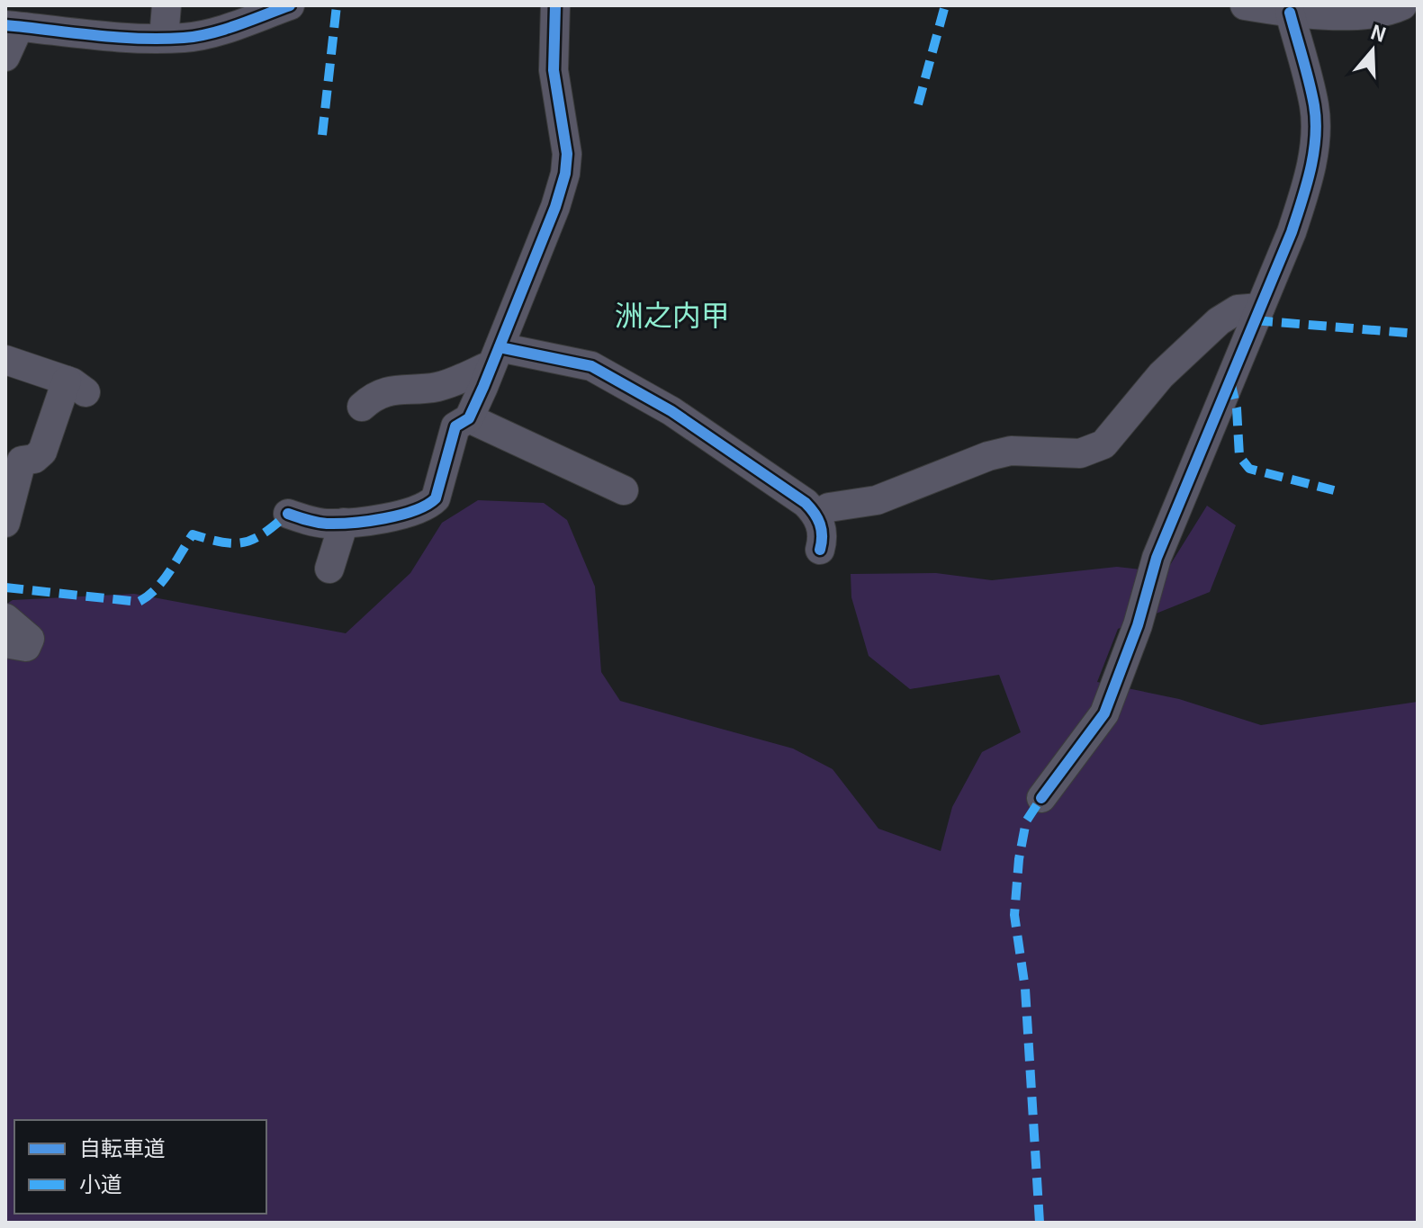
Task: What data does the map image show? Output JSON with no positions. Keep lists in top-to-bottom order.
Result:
{
  "districts": ["洲之内甲"],
  "legend": ["自転車道", "小道"],
  "north": "top"
}
